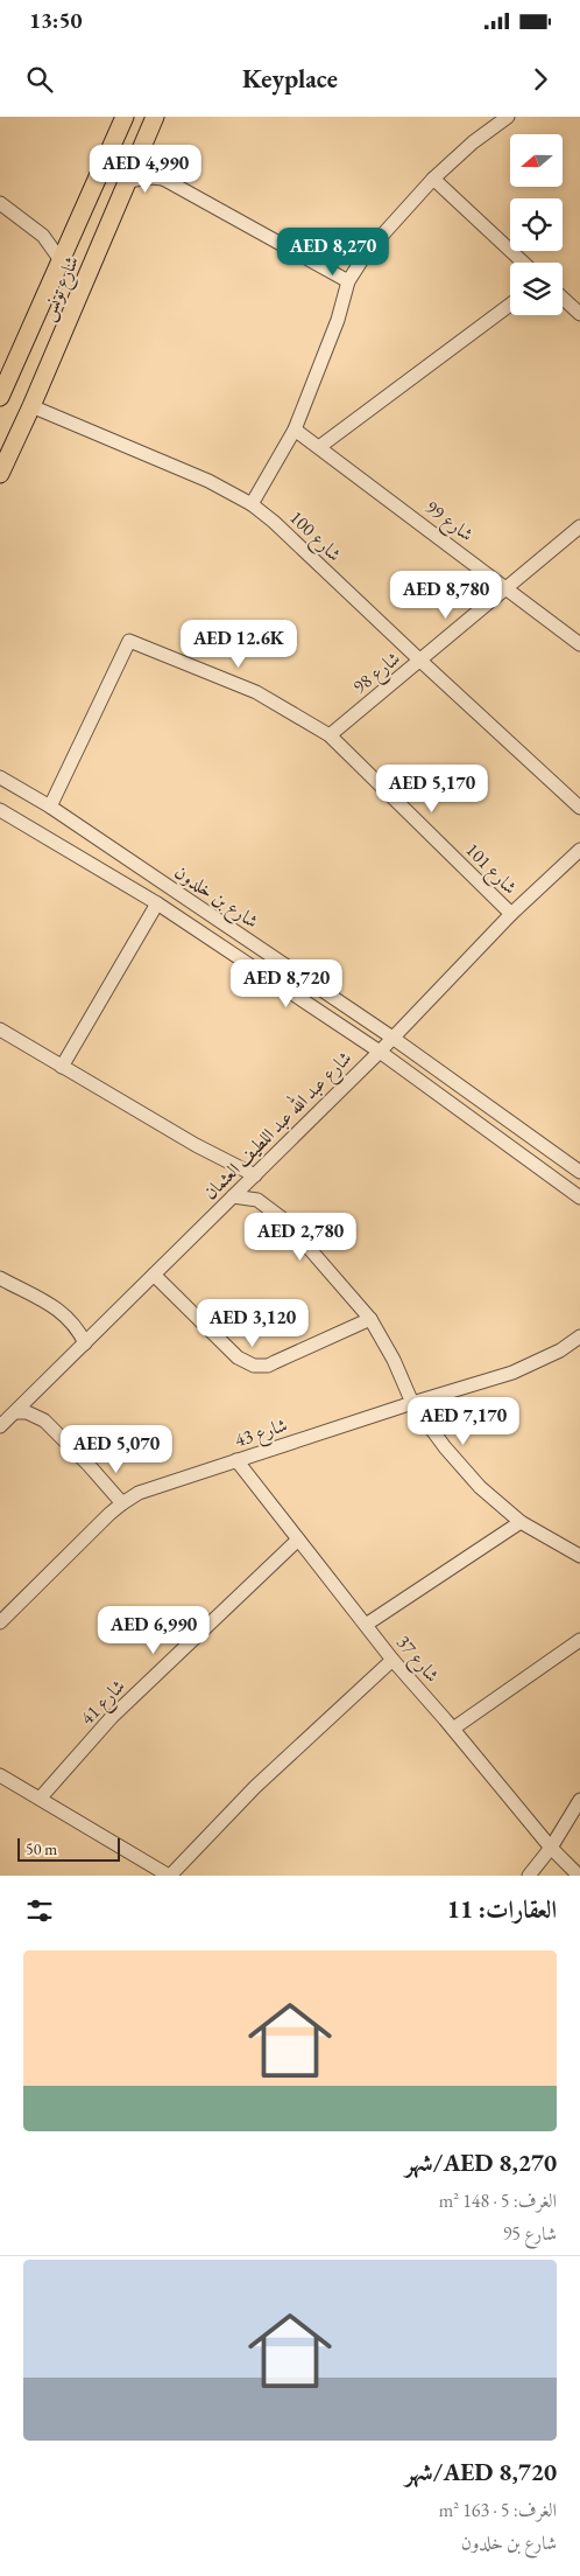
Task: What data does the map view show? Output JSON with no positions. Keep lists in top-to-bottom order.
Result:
{
  "streets": {
    "main road": ["شارع تونس"],
    "street": [
      "شارع 99",
      "شارع 100",
      "شارع 98",
      "شارع 101",
      "شارع بن خلدون",
      "شارع عبد الله عبد اللطيف العثمان",
      "شارع 43",
      "شارع 37",
      "شارع 41"
    ]
  },
  "crossings": [
    ["شارع تونس", "شارع 100"],
    ["شارع 99", "شارع 98"],
    ["شارع 100", "شارع 98"],
    ["شارع 98", "شارع 101"],
    ["شارع 101", "شارع بن خلدون"],
    ["شارع 101", "شارع عبد الله عبد اللطيف العثمان"],
    ["شارع بن خلدون", "شارع عبد الله عبد اللطيف العثمان"],
    ["شارع 43", "شارع 37"],
    ["شارع 37", "شارع 41"]
  ],
  "scale_bar": "50 m",
  "north": "left",
  "page": {
    "status": "13:50",
    "header": "Keyplace",
    "price": [
      "AED 4,990",
      "AED 8,270",
      "AED 8,780",
      "AED 12.6K",
      "AED 5,170",
      "AED 8,720",
      "AED 2,780",
      "AED 3,120",
      "AED 7,170",
      "AED 5,070",
      "AED 6,990"
    ],
    "scale": "50 m",
    "heading": "العقارات: 11",
    "list": [
      {
        "name": "AED 8,270/شهر",
        "note": "الغرف: 5 · 148 m² · شارع 95"
      },
      {
        "name": "AED 8,720/شهر",
        "note": "الغرف: 5 · 163 m² · شارع بن خلدون"
      }
    ]
  }
}
